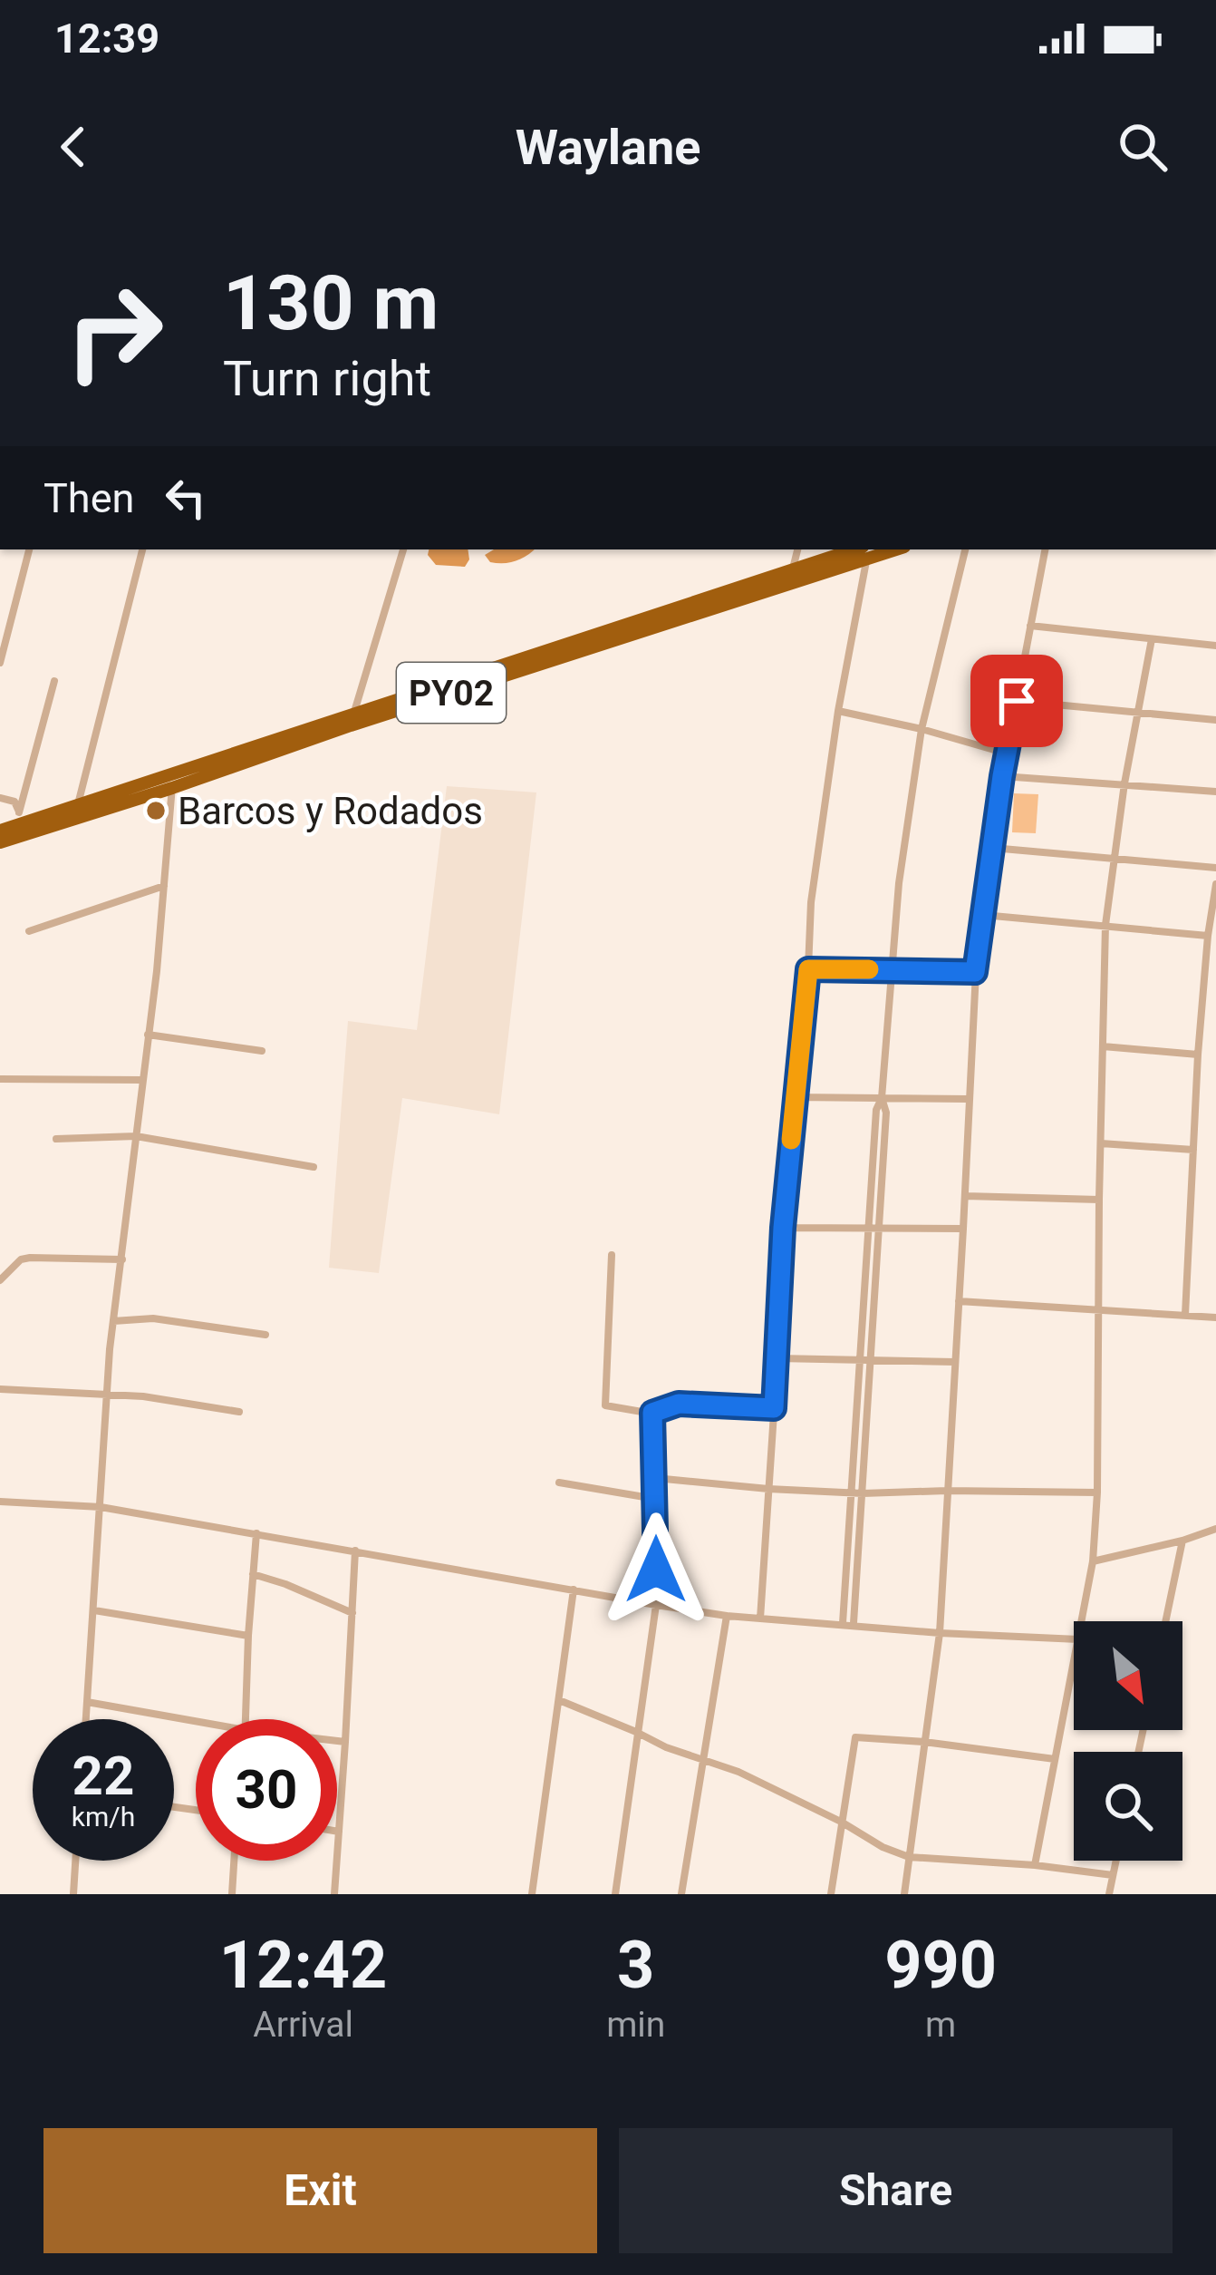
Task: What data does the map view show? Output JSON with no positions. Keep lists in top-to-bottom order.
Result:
{
  "streets": {
    "highway": ["PY02"]
  },
  "places": ["Barcos y Rodados"],
  "north": "bottom right",
  "page": {
    "status": "12:39",
    "header": "Waylane",
    "turn": ["130 m", "Turn right"],
    "then": "Then",
    "speed": "22 km/h",
    "limit": "30",
    "eta": [
      "12:42",
      "Arrival",
      "3",
      "min",
      "990",
      "m"
    ],
    "buttons": ["Exit", "Share"]
  }
}
